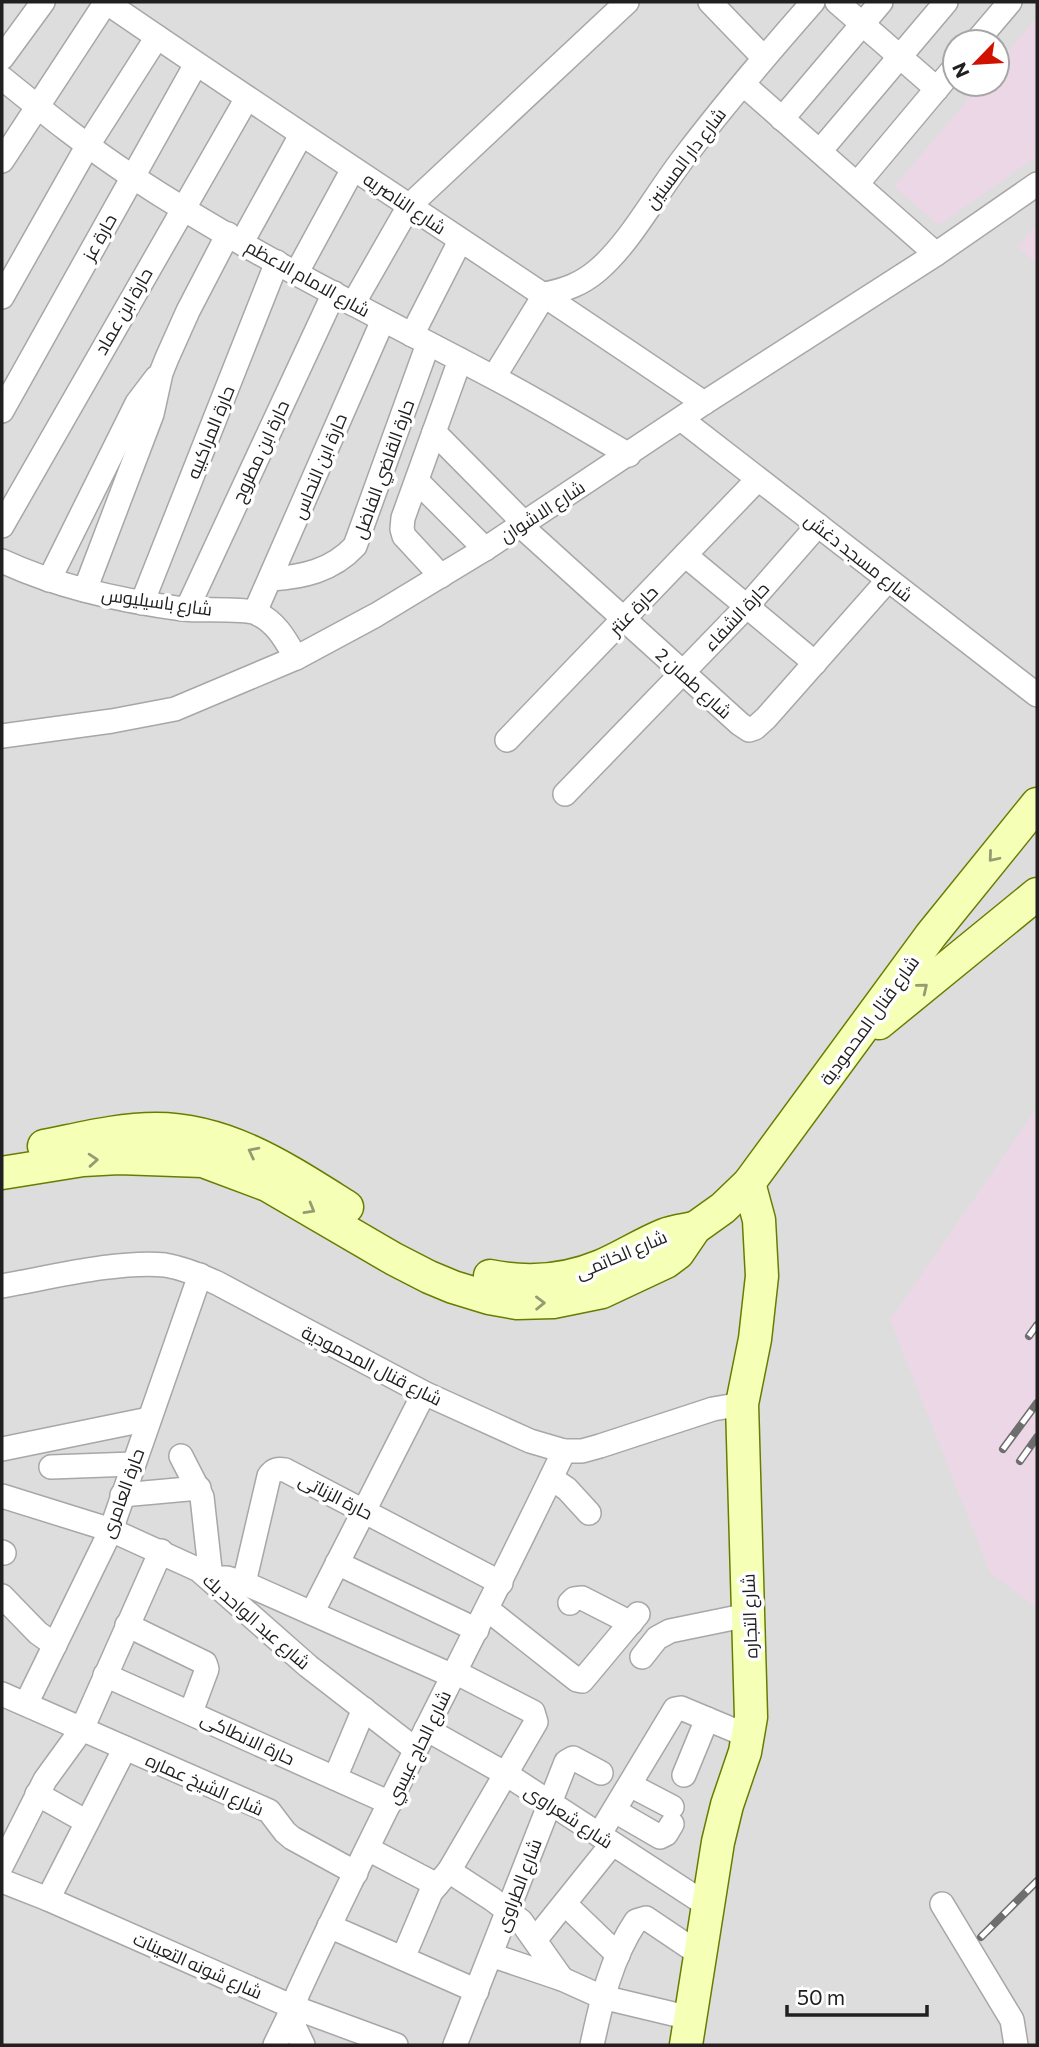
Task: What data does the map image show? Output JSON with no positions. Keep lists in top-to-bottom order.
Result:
{
  "streets": {
    "main road": ["شارع قنال المحمودية", "شارع الخاتمى", "شارع التجاره"],
    "street": [
      "شارع دار المسنين",
      "شارع الناصريه",
      "حارة عز",
      "شارع الامام الاعظم",
      "حارة ابن عماد",
      "حارة المراكبيه",
      "حارة ابن مطروح",
      "حارة ابن النحاس",
      "حارة القاضي الفاضل",
      "شارع الاشوان",
      "شارع مسجد دغش",
      "شارع باسيليوس",
      "حارة عنتر",
      "حارة الشفاء",
      "شارع طمان 2",
      "حارة العامرى",
      "حارة الزناتى",
      "شارع عبد الواحد بك",
      "حارة الانطاكى",
      "شارع الحاج عيسي",
      "شارع الشيخ عماره",
      "شارع شعراوى",
      "شارع الطراوى",
      "شارع شونه التعينات"
    ]
  },
  "crossings": [
    ["شارع دار المسنين", "شارع الناصريه"],
    ["شارع الناصريه", "حارة عز"],
    ["شارع الناصريه", "حارة ابن عماد"],
    ["شارع الناصريه", "حارة المراكبيه"],
    ["شارع الناصريه", "حارة القاضي الفاضل"],
    ["شارع الناصريه", "شارع الاشوان"],
    ["حارة عز", "شارع الامام الاعظم"],
    ["شارع الامام الاعظم", "حارة ابن عماد"],
    ["شارع الامام الاعظم", "حارة المراكبيه"],
    ["شارع الامام الاعظم", "حارة ابن مطروح"],
    ["شارع الامام الاعظم", "حارة ابن النحاس"],
    ["شارع الامام الاعظم", "حارة القاضي الفاضل"],
    ["شارع الامام الاعظم", "شارع الاشوان"],
    ["حارة المراكبيه", "شارع باسيليوس"],
    ["حارة ابن مطروح", "شارع باسيليوس"],
    ["حارة ابن النحاس", "حارة القاضي الفاضل"],
    ["حارة ابن النحاس", "شارع باسيليوس"],
    ["شارع الاشوان", "شارع مسجد دغش"],
    ["شارع الاشوان", "شارع طمان 2"],
    ["شارع مسجد دغش", "حارة عنتر"],
    ["شارع مسجد دغش", "حارة الشفاء"],
    ["شارع مسجد دغش", "شارع طمان 2"],
    ["حارة عنتر", "شارع طمان 2"],
    ["حارة الشفاء", "شارع طمان 2"],
    ["شارع قنال المحمودية", "شارع الخاتمى"],
    ["شارع قنال المحمودية", "حارة العامرى"],
    ["شارع قنال المحمودية", "شارع التجاره"],
    ["شارع قنال المحمودية", "شارع الحاج عيسي"],
    ["حارة العامرى", "شارع عبد الواحد بك"],
    ["حارة العامرى", "شارع الشيخ عماره"],
    ["حارة الزناتى", "شارع الحاج عيسي"],
    ["شارع التجاره", "شارع شعراوى"],
    ["شارع عبد الواحد بك", "شارع الحاج عيسي"],
    ["حارة الانطاكى", "شارع الحاج عيسي"],
    ["شارع الحاج عيسي", "شارع الشيخ عماره"],
    ["شارع الحاج عيسي", "شارع شعراوى"],
    ["شارع الحاج عيسي", "شارع شونه التعينات"],
    ["شارع شعراوى", "شارع الطراوى"]
  ],
  "scale_bar": "50 m",
  "north": "bottom left"
}
